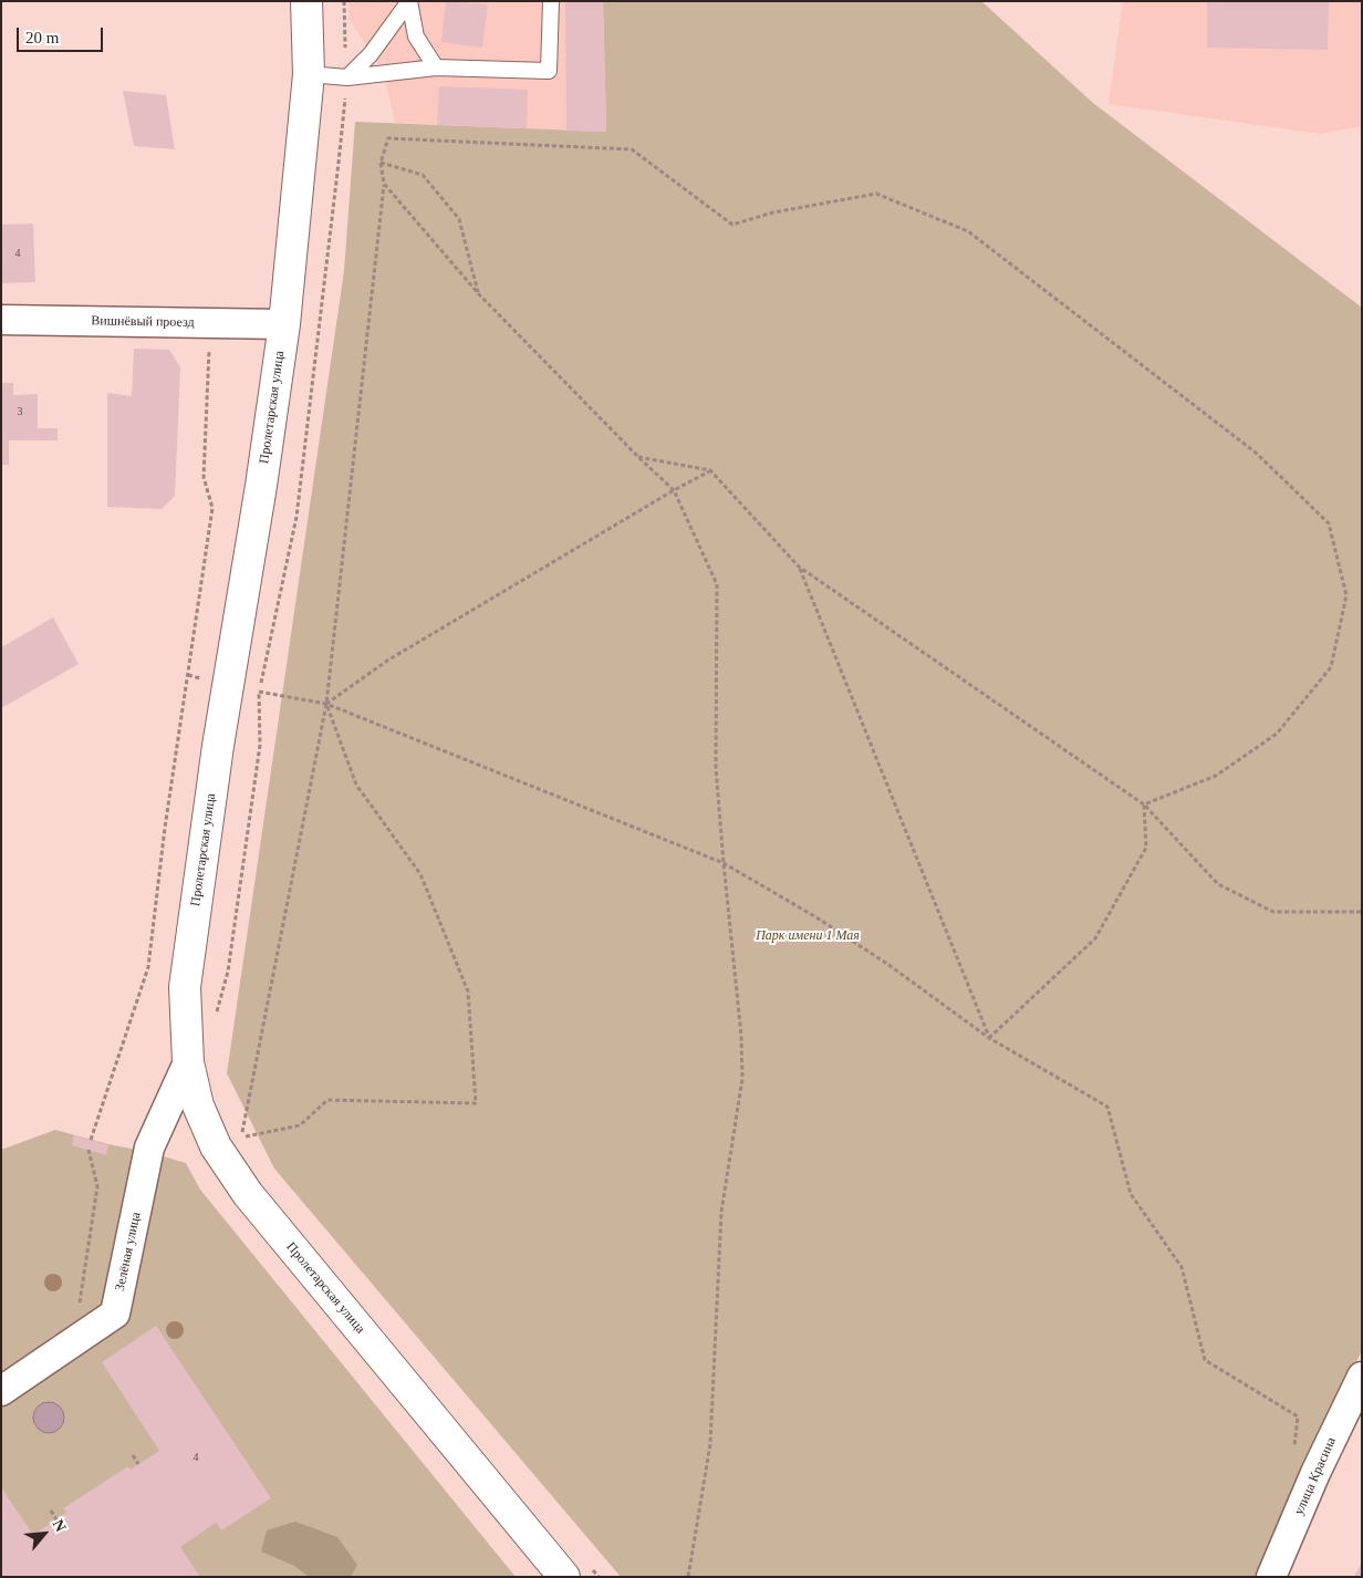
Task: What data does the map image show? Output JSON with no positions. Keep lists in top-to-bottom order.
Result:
{
  "streets": {
    "street": [
      "Вишнёвый проезд",
      "Пролетарская улица",
      "Зелёная улица",
      "улица Красина"
    ]
  },
  "crossings": [
    ["Вишнёвый проезд", "Пролетарская улица"],
    ["Пролетарская улица", "Зелёная улица"]
  ],
  "parks": ["Парк имени 1 Мая"],
  "house_numbers": ["4", "3", "4"],
  "scale_bar": "20 m",
  "north": "top right"
}
